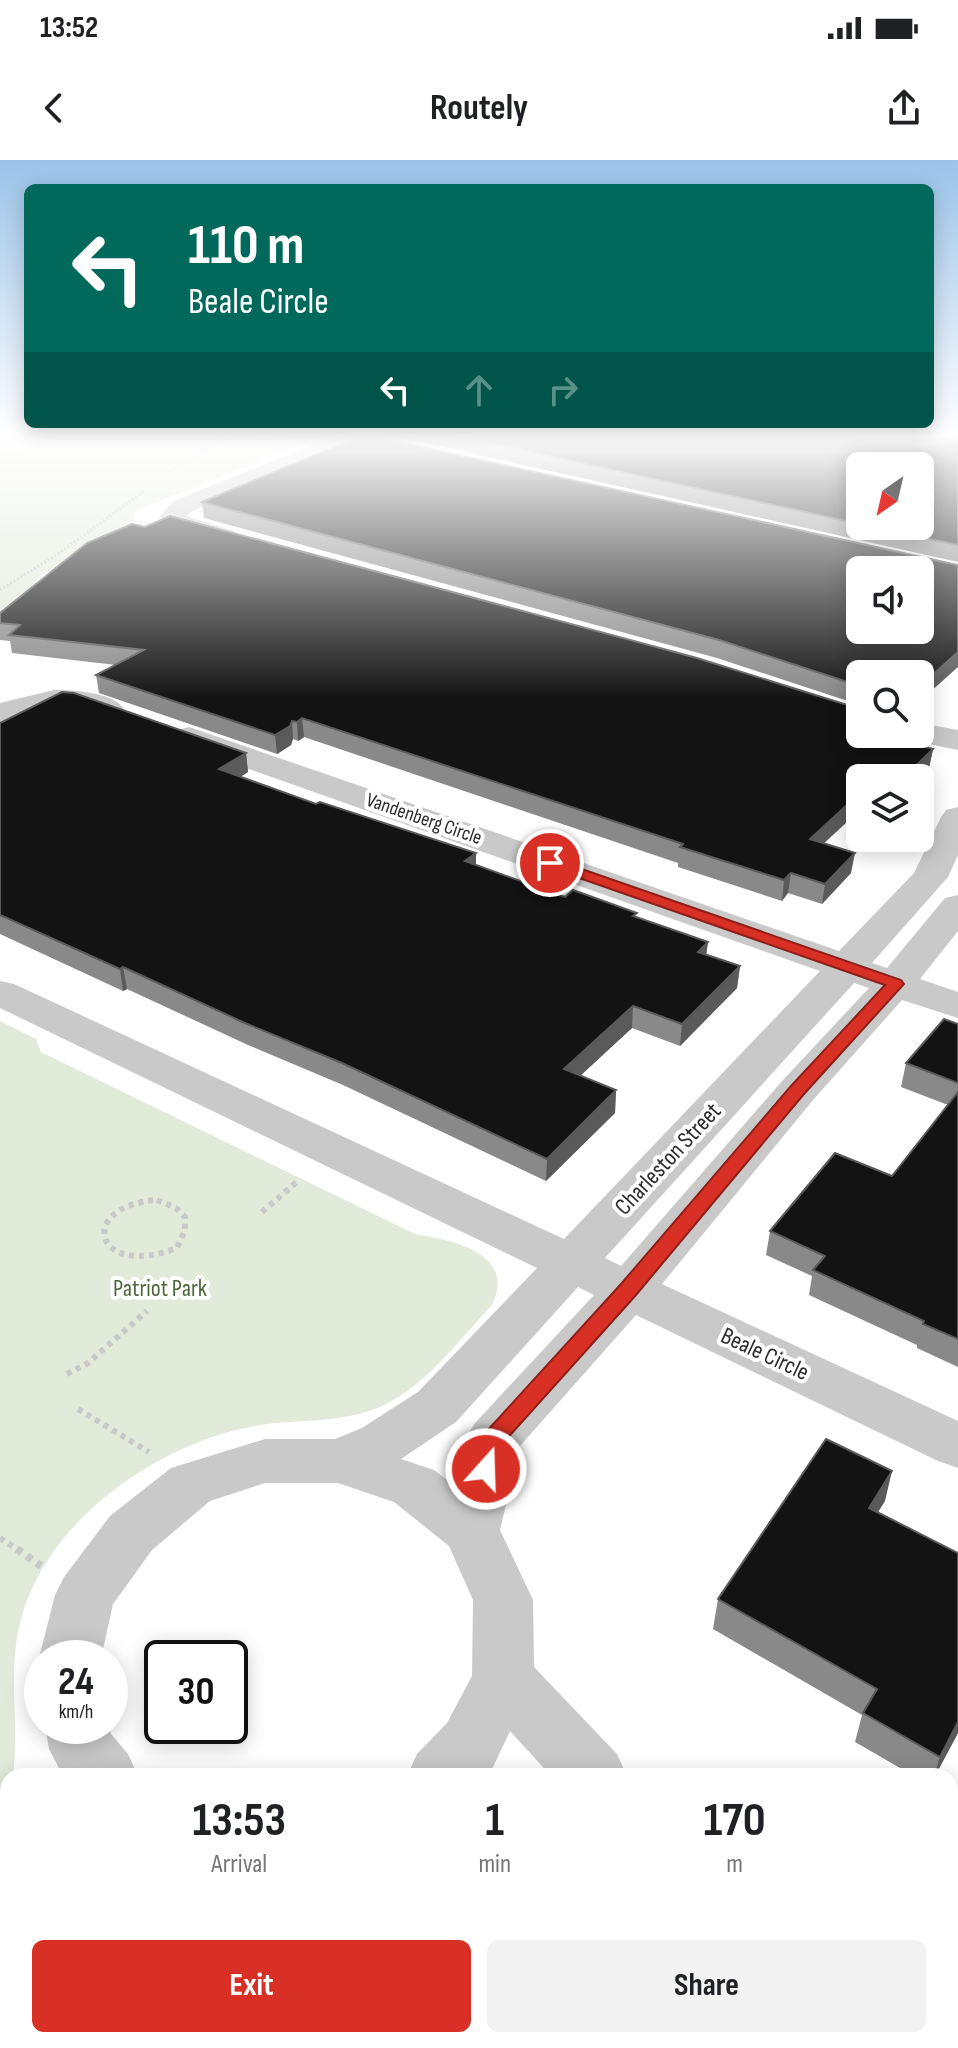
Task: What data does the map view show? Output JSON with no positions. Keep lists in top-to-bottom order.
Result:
{
  "streets": {
    "street": ["Vandenberg Circle", "Charleston Street", "Beale Circle"]
  },
  "crossings": [
    ["Vandenberg Circle", "Charleston Street"],
    ["Charleston Street", "Beale Circle"]
  ],
  "parks": ["Patriot Park"],
  "north": "bottom left",
  "page": {
    "status": "13:52",
    "header": "Routely",
    "turn": ["110 m", "Beale Circle"],
    "speed": "24 km/h",
    "limit": "30",
    "eta": [
      "13:53",
      "Arrival",
      "1",
      "min",
      "170",
      "m"
    ],
    "buttons": ["Exit", "Share"]
  }
}
